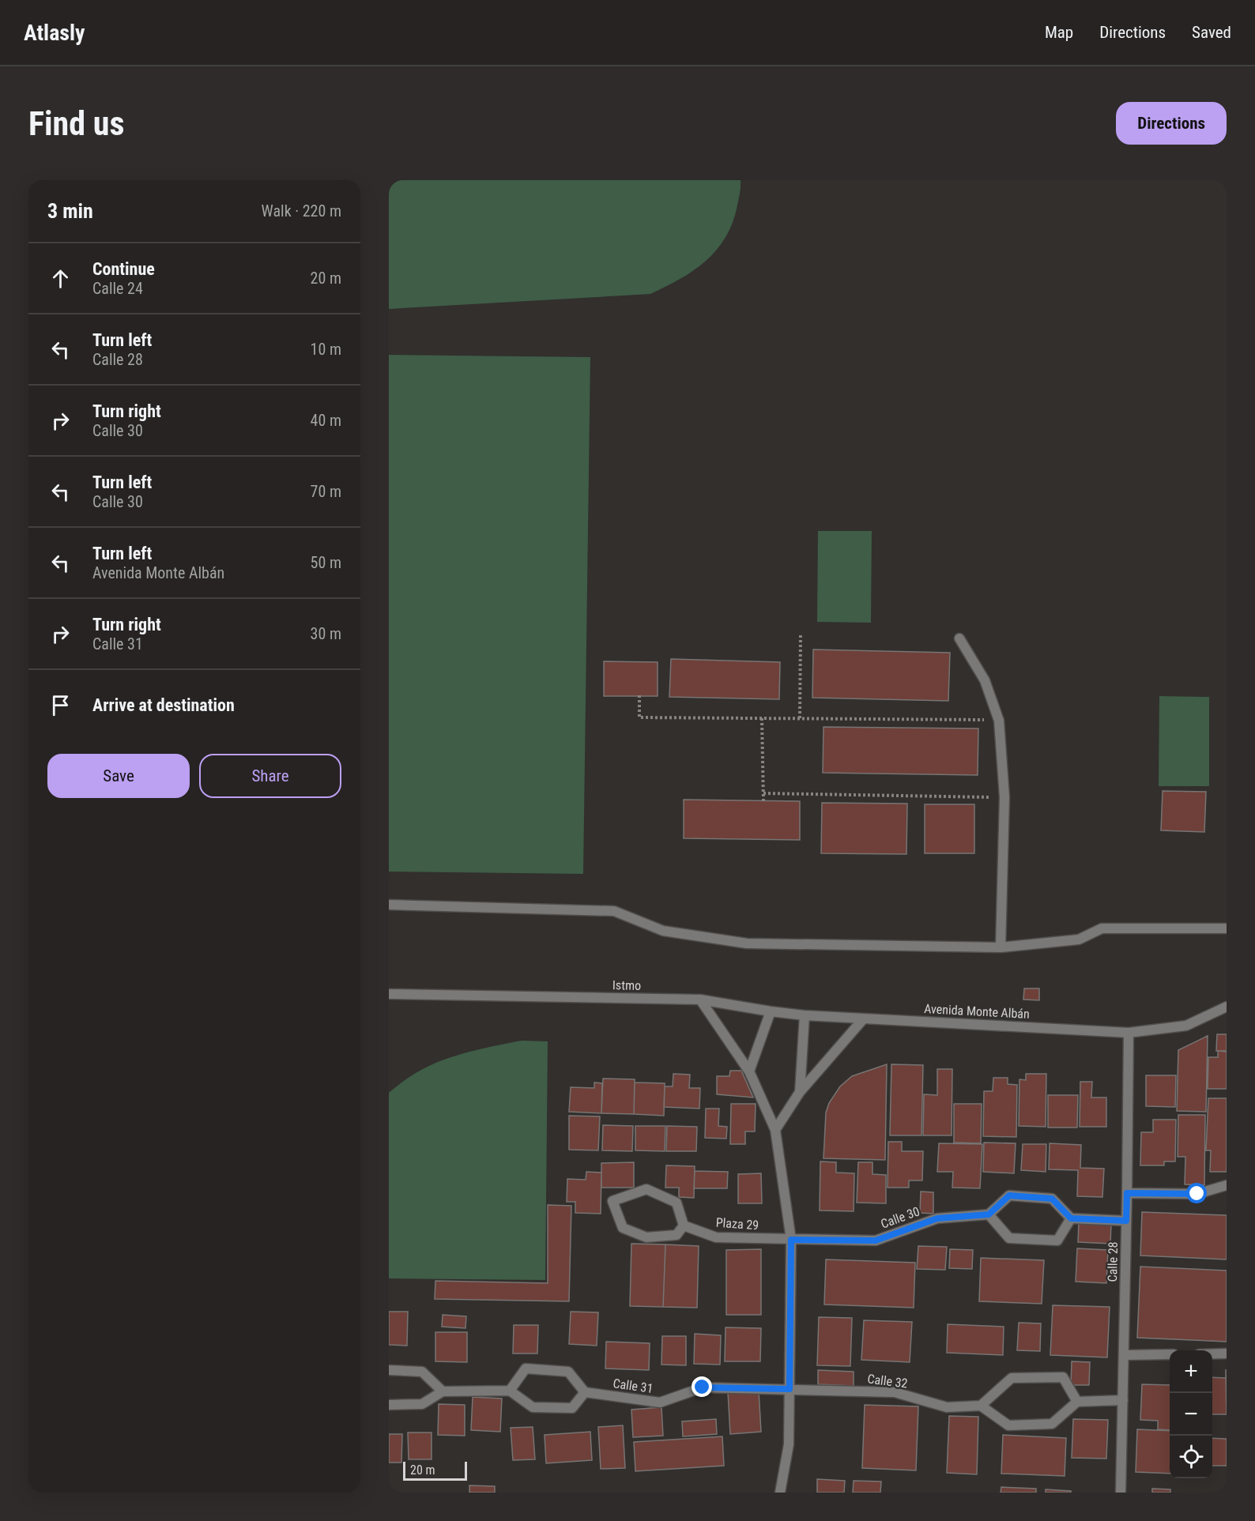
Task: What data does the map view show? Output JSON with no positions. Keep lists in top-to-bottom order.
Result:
{
  "streets": {
    "street": [
      "Istmo",
      "Avenida Monte Albán",
      "Calle 30",
      "Plaza 29",
      "Calle 28",
      "Calle 32",
      "Calle 31"
    ]
  },
  "crossings": [
    ["Istmo", "Avenida Monte Albán"],
    ["Avenida Monte Albán", "Calle 28"],
    ["Calle 30", "Plaza 29"],
    ["Calle 32", "Calle 31"]
  ],
  "scale_bar": "20 m",
  "page": {
    "header": "Atlasly",
    "nav": ["Map", "Directions", "Saved"],
    "buttons": [
      "Directions",
      ["Save", "Share"]
    ],
    "title": "Find us",
    "heading": ["3 min", "Walk · 220 m"],
    "list": [
      ["Continue", "Calle 24", "20 m"],
      ["Turn left", "Calle 28", "10 m"],
      ["Turn right", "Calle 30", "40 m"],
      ["Turn left", "Calle 30", "70 m"],
      ["Turn left", "Avenida Monte Albán", "50 m"],
      ["Turn right", "Calle 31", "30 m"],
      "Arrive at destination"
    ],
    "map_buttons": ["+", "−"],
    "scale": "20 m"
  }
}
